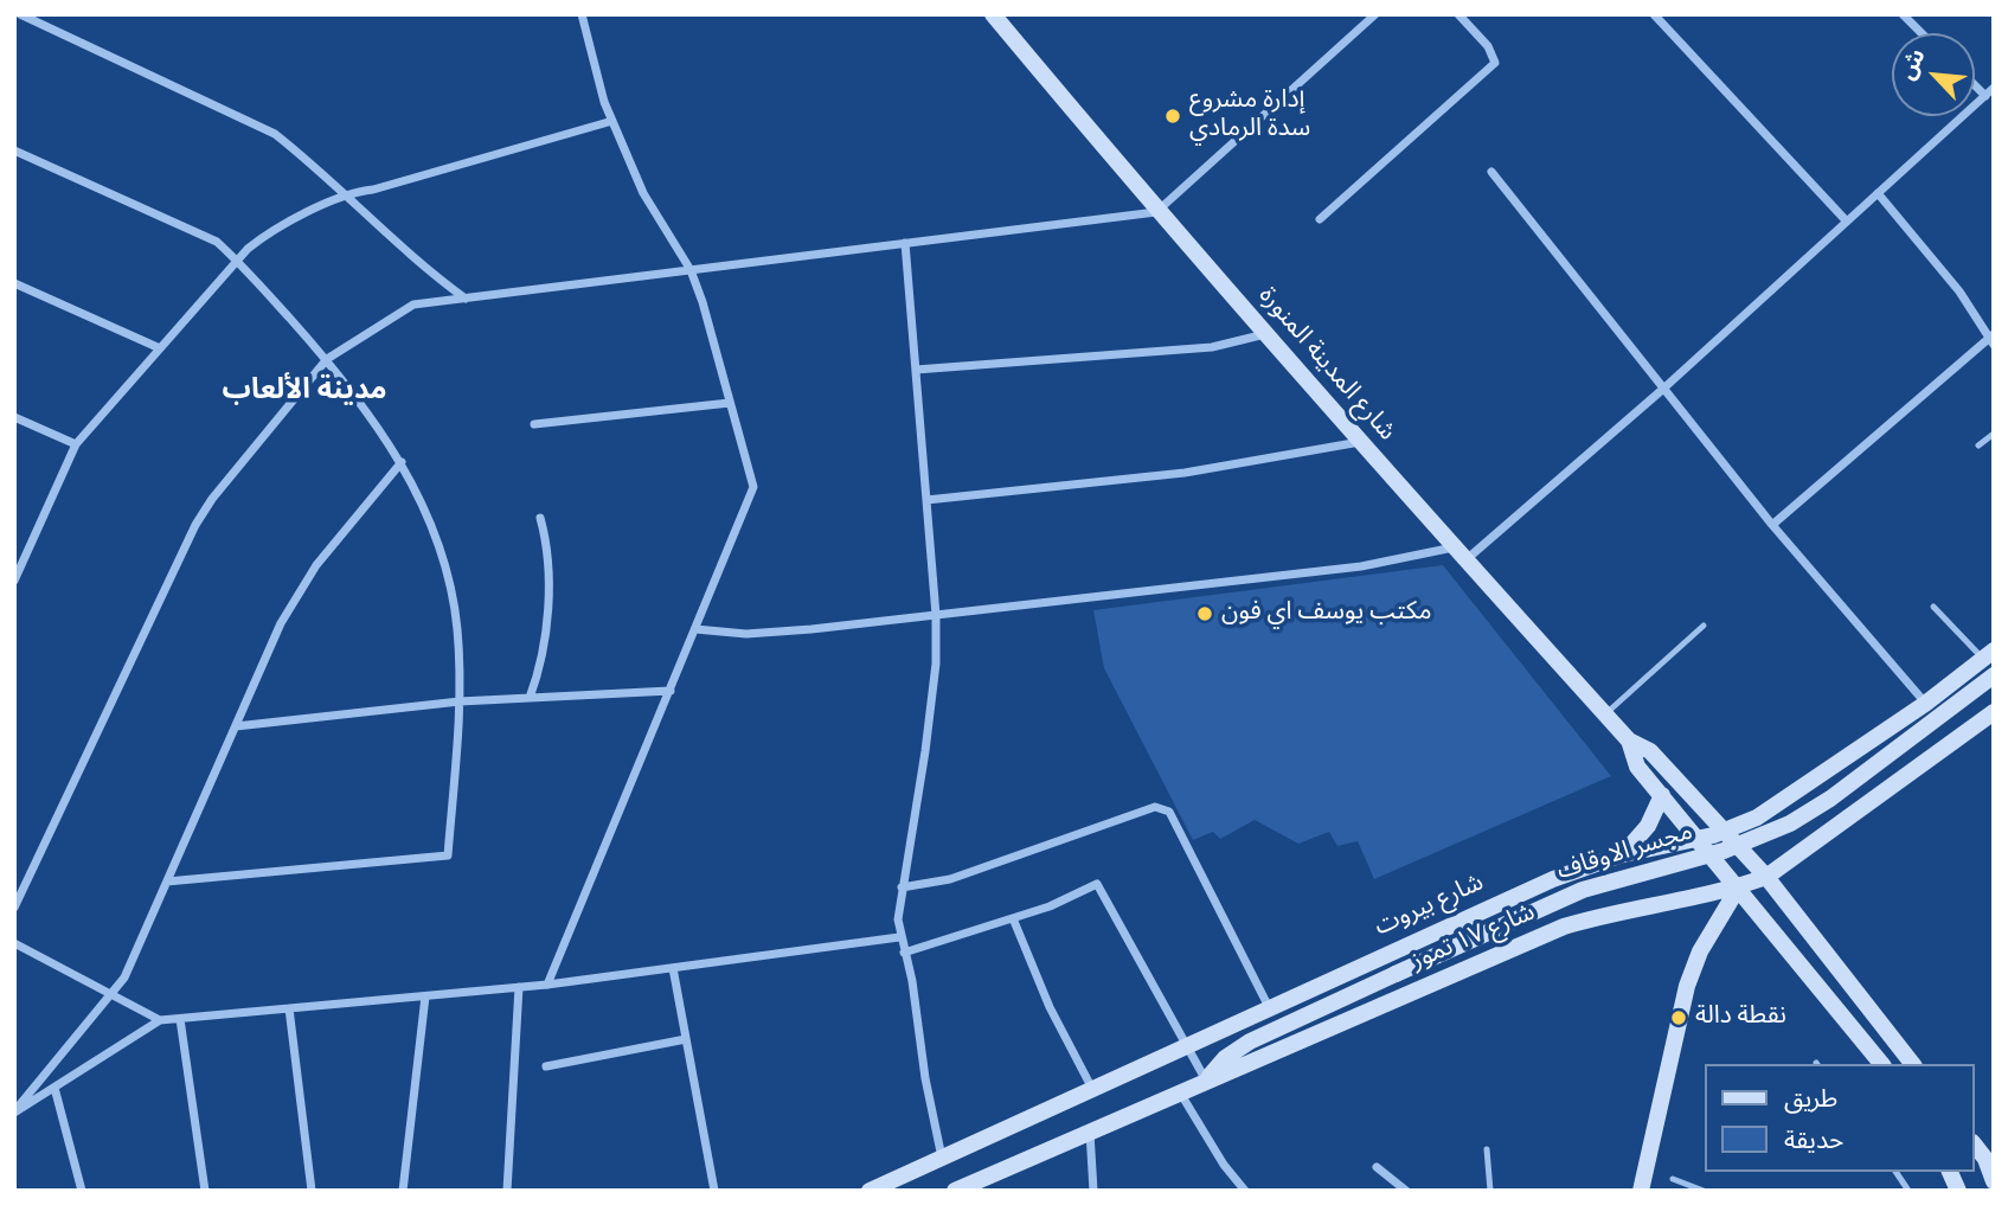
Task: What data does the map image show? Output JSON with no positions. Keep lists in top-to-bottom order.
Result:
{
  "streets": {
    "street": [
      "شارع المدينة المنورة",
      "مجسر الاوقاف",
      "شارع بيروت",
      "شارع ١٧ تموز"
    ]
  },
  "crossings": [
    ["مجسر الاوقاف", "شارع بيروت"],
    ["مجسر الاوقاف", "شارع ١٧ تموز"]
  ],
  "districts": ["مدينة الألعاب"],
  "places": ["إدارة مشروع سدة الرمادي", "مكتب يوسف اي فون", "نقطة دالة"],
  "legend": ["طريق", "حديقة"],
  "north": "top left"
}
